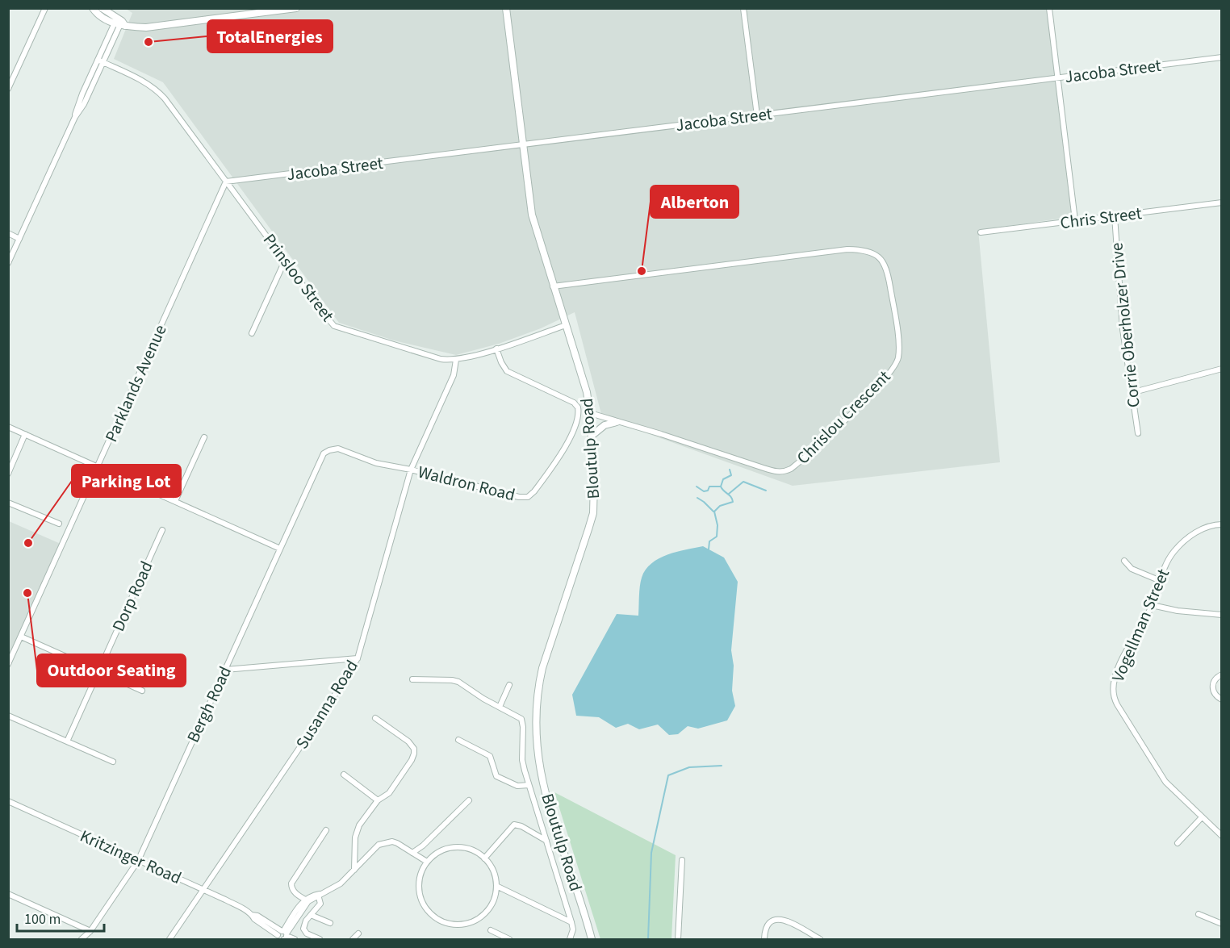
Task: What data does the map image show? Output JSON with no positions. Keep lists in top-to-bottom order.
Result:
{
  "streets": {
    "street": [
      "Jacoba Street",
      "Chris Street",
      "Prinsloo Street",
      "Corrie Oberholzer Drive",
      "Parklands Avenue",
      "Chrislou Crescent",
      "Bloutulp Road",
      "Waldron Road",
      "Dorp Road",
      "Vogellman Street",
      "Bergh Road",
      "Susanna Road",
      "Kritzinger Road"
    ]
  },
  "crossings": [
    ["Jacoba Street", "Prinsloo Street"],
    ["Jacoba Street", "Parklands Avenue"],
    ["Jacoba Street", "Bloutulp Road"],
    ["Chris Street", "Corrie Oberholzer Drive"],
    ["Prinsloo Street", "Parklands Avenue"],
    ["Prinsloo Street", "Bloutulp Road"],
    ["Prinsloo Street", "Waldron Road"],
    ["Prinsloo Street", "Susanna Road"],
    ["Chrislou Crescent", "Bloutulp Road"],
    ["Waldron Road", "Bergh Road"],
    ["Waldron Road", "Susanna Road"],
    ["Bergh Road", "Kritzinger Road"],
    ["Susanna Road", "Kritzinger Road"]
  ],
  "places": [
    "TotalEnergies",
    "Alberton",
    "Parking Lot",
    "Outdoor Seating"
  ],
  "scale_bar": "100 m"
}
